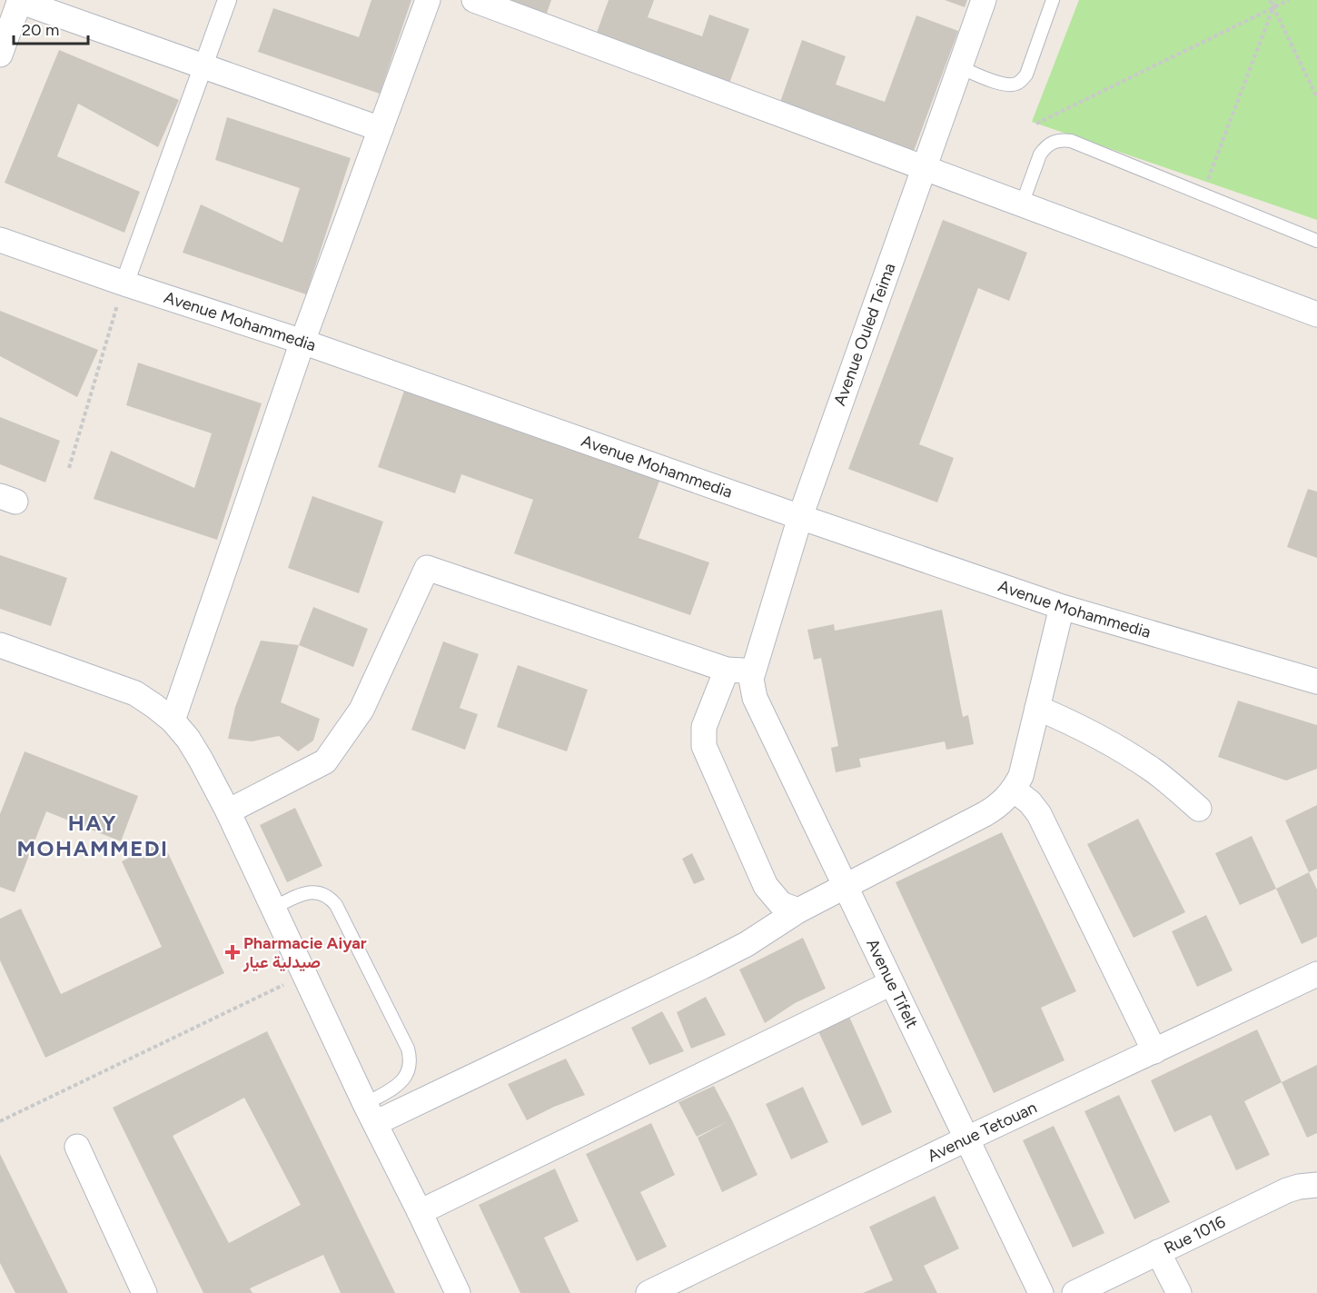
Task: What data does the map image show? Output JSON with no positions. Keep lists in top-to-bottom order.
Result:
{
  "streets": {
    "street": [
      "Avenue Mohammedia",
      "Avenue Ouled Teima",
      "Avenue Tifelt",
      "Avenue Tetouan",
      "Rue 1016"
    ]
  },
  "crossings": [
    ["Avenue Mohammedia", "Avenue Ouled Teima"],
    ["Avenue Ouled Teima", "Avenue Tifelt"],
    ["Avenue Tifelt", "Avenue Tetouan"]
  ],
  "districts": ["HAY MOHAMMEDI"],
  "places": {
    "health": ["Pharmacie Aiyar صيدلية عيار"]
  },
  "scale_bar": "20 m"
}
